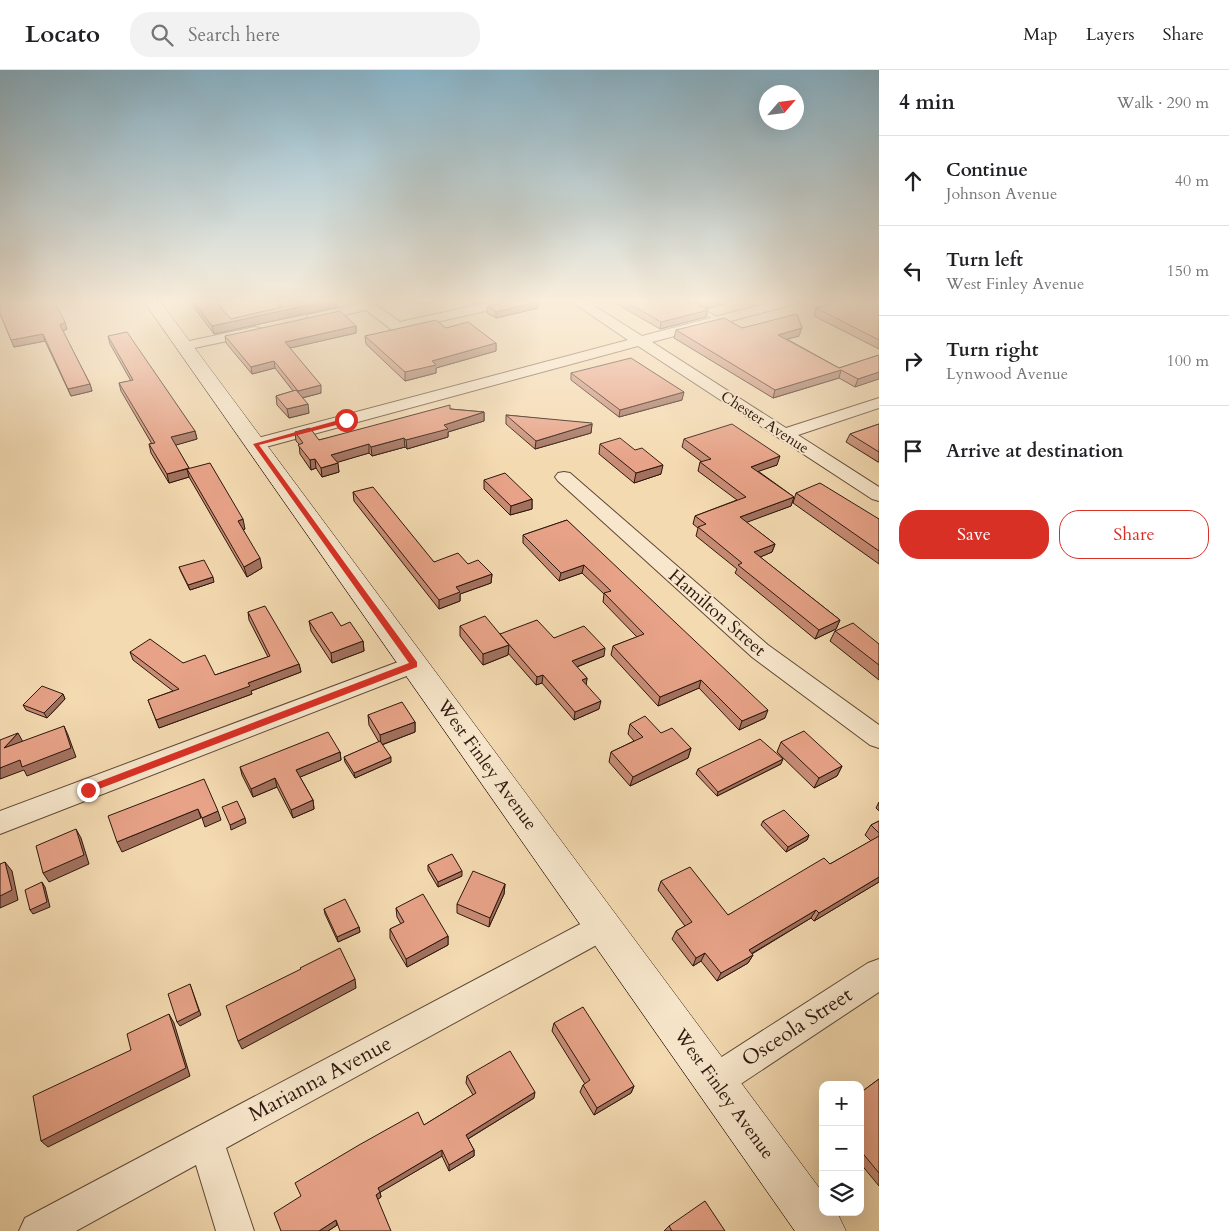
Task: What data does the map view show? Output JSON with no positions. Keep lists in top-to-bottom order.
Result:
{
  "streets": {
    "main road": ["West Finley Avenue"],
    "street": [
      "Chester Avenue",
      "Hamilton Street",
      "Osceola Street",
      "Marianna Avenue"
    ]
  },
  "crossings": [
    ["West Finley Avenue", "Osceola Street"],
    ["West Finley Avenue", "Marianna Avenue"]
  ],
  "north": "top right",
  "page": {
    "header": "Locato",
    "search": "Search here",
    "nav": ["Map", "Layers", "Share"],
    "heading": ["4 min", "Walk · 290 m"],
    "list": [
      ["Continue", "Johnson Avenue", "40 m"],
      ["Turn left", "West Finley Avenue", "150 m"],
      ["Turn right", "Lynwood Avenue", "100 m"],
      "Arrive at destination"
    ],
    "buttons": ["Save", "Share"],
    "map_buttons": ["+", "−"]
  }
}
